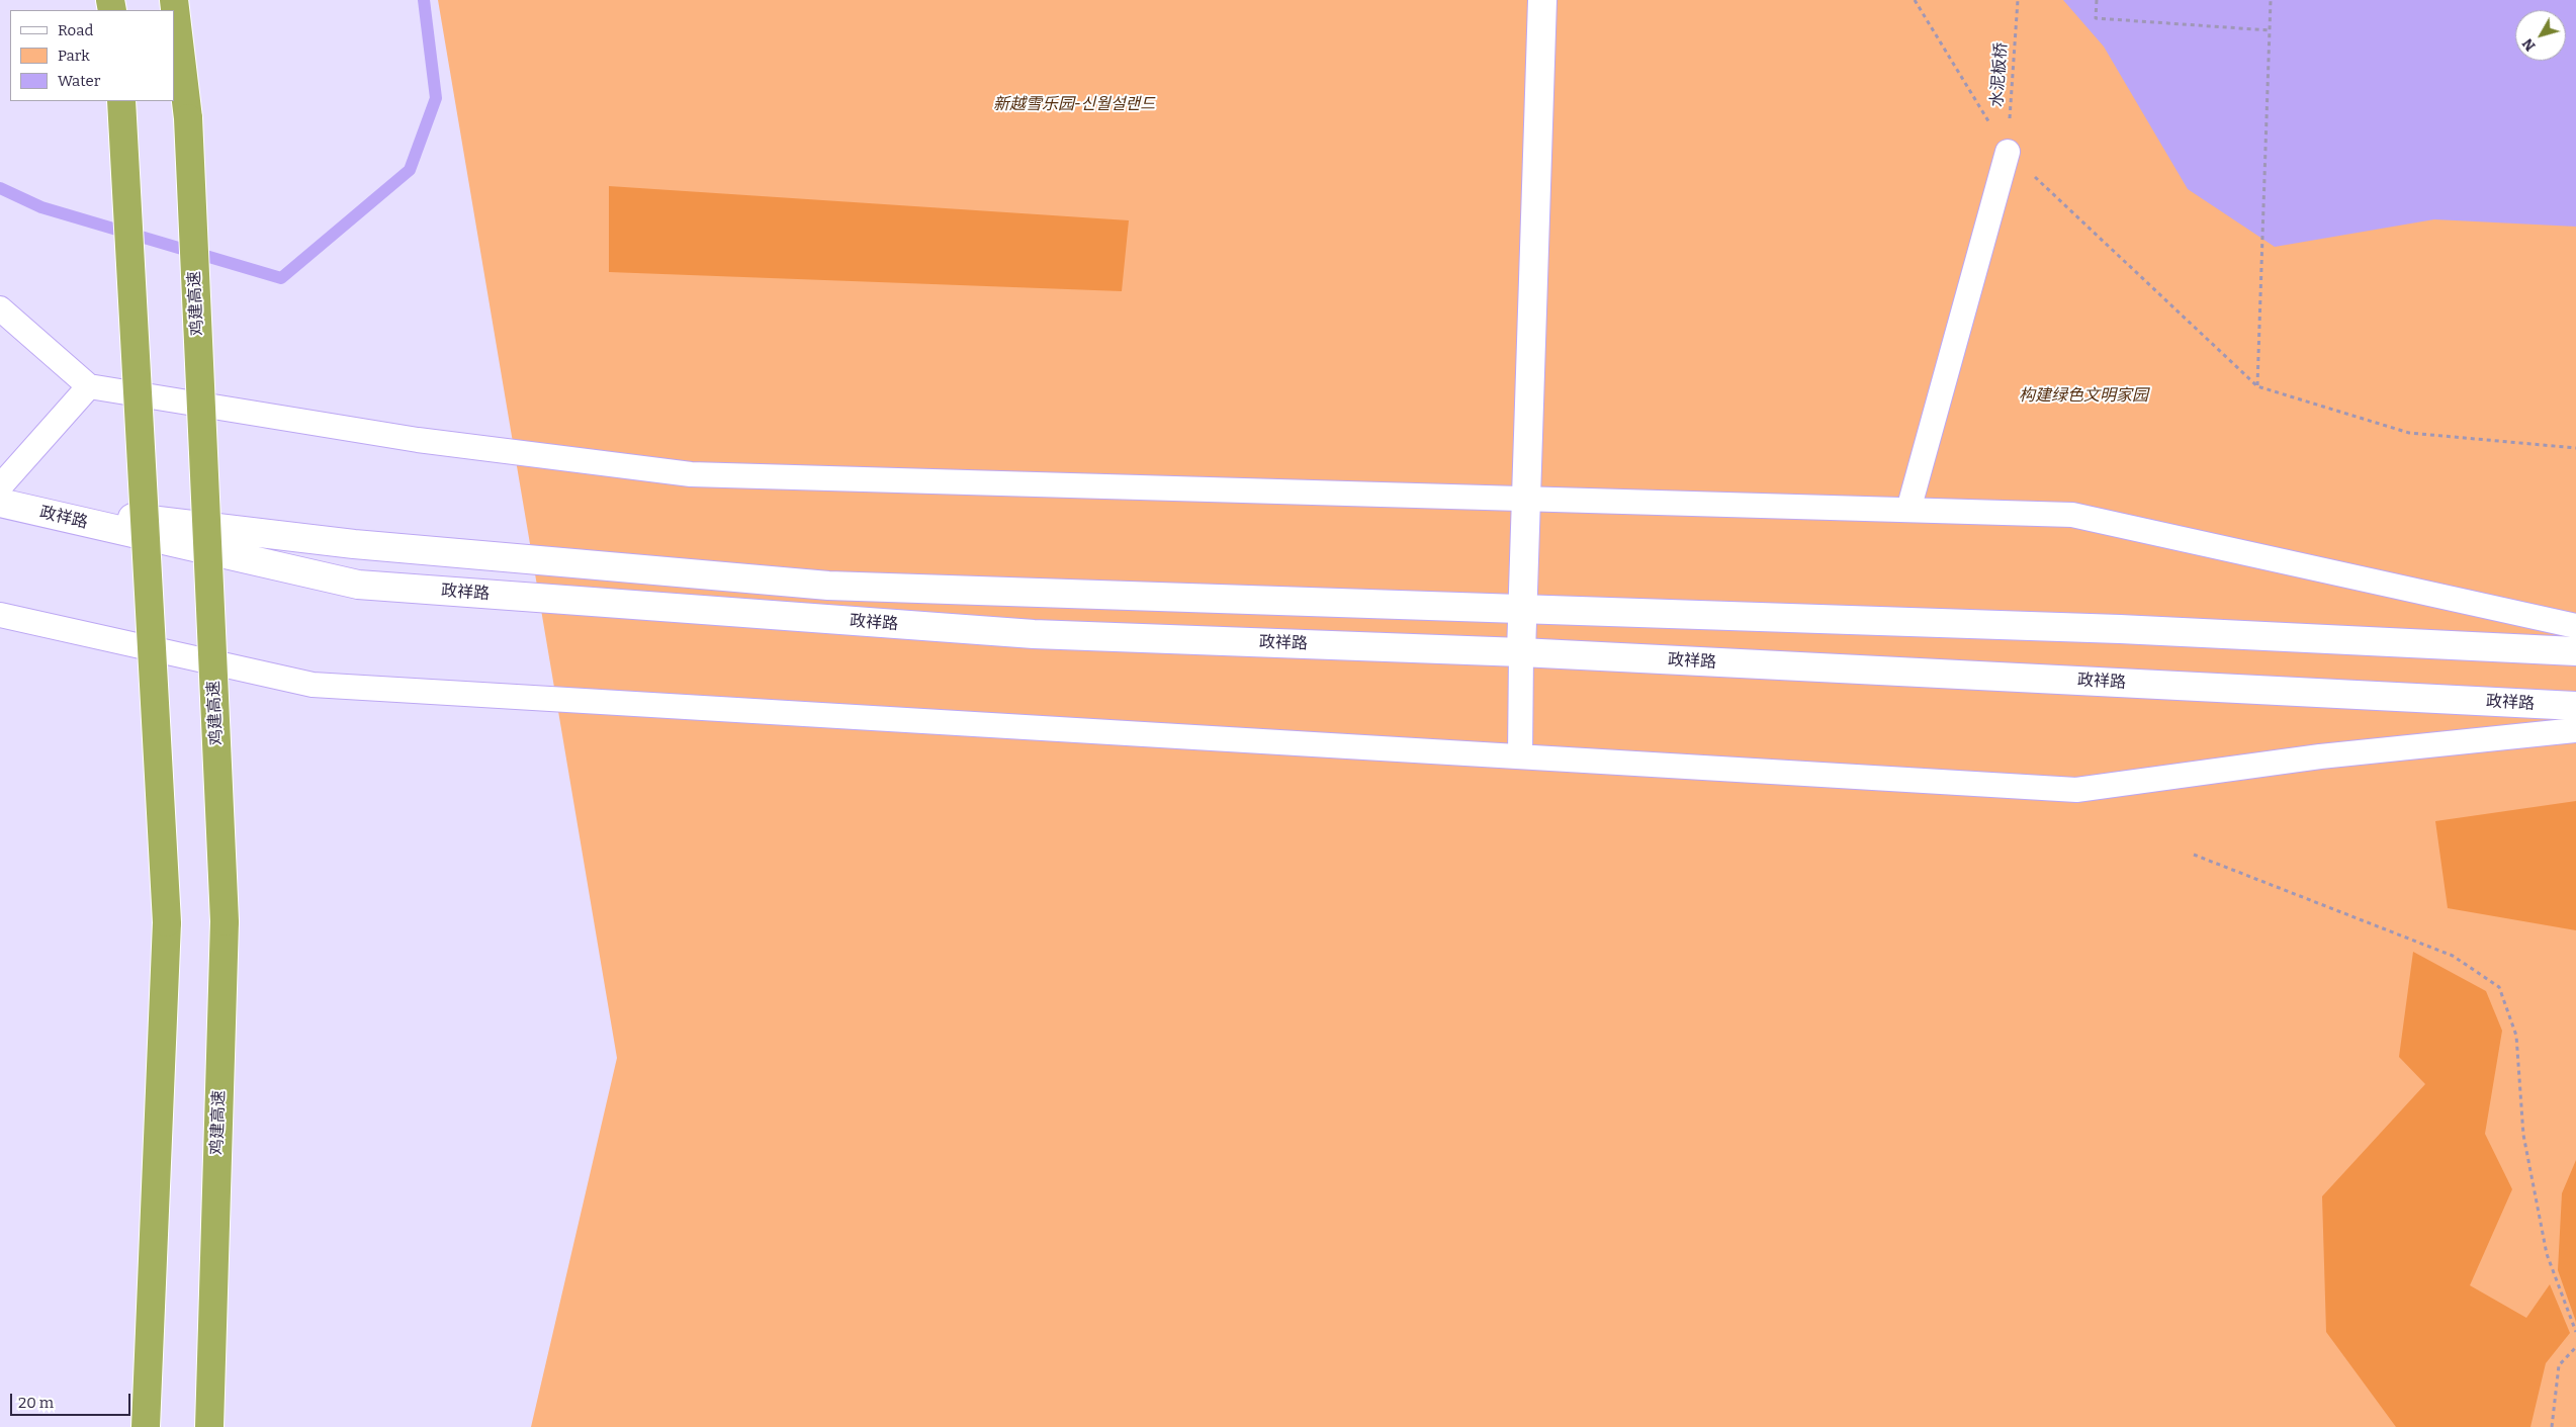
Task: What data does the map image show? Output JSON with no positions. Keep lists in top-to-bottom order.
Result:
{
  "streets": {
    "highway": ["鸡建高速"],
    "main road": ["政祥路"],
    "path": ["水泥板桥"]
  },
  "parks": ["新越雪乐园-신월설랜드", "构建绿色文明家园"],
  "legend": ["Road", "Park", "Water"],
  "scale_bar": "20 m",
  "north": "bottom left"
}
